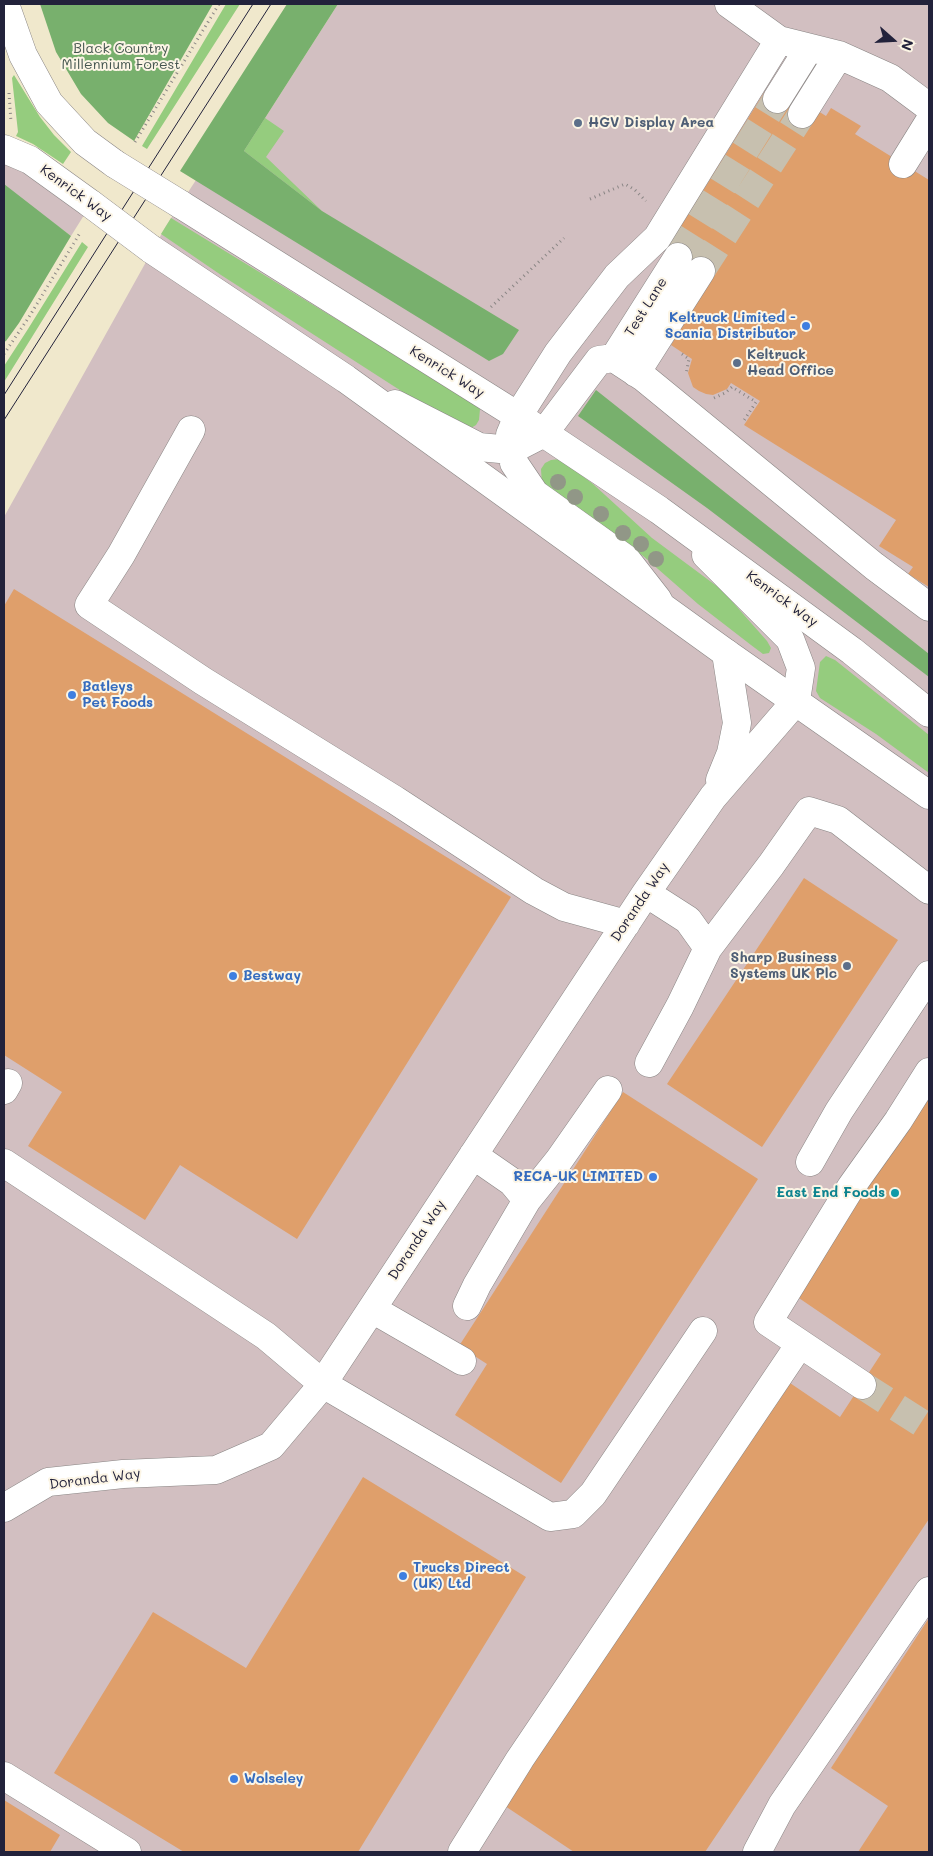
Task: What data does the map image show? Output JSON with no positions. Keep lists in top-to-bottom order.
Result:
{
  "streets": {
    "main road": ["Kenrick Way", "Test Lane", "Doranda Way"]
  },
  "crossings": [
    ["Kenrick Way", "Doranda Way"]
  ],
  "parks": ["Black Country Millennium Forest"],
  "places": [
    "HGV Display Area",
    "Keltruck Limited - Scania Distributor",
    "Keltruck Head Office",
    "Batleys Pet Foods",
    "Sharp Business Systems UK Plc",
    "Bestway",
    "RECA-UK LIMITED",
    "East End Foods",
    "Trucks Direct (UK) Ltd",
    "Wolseley"
  ],
  "north": "right"
}
